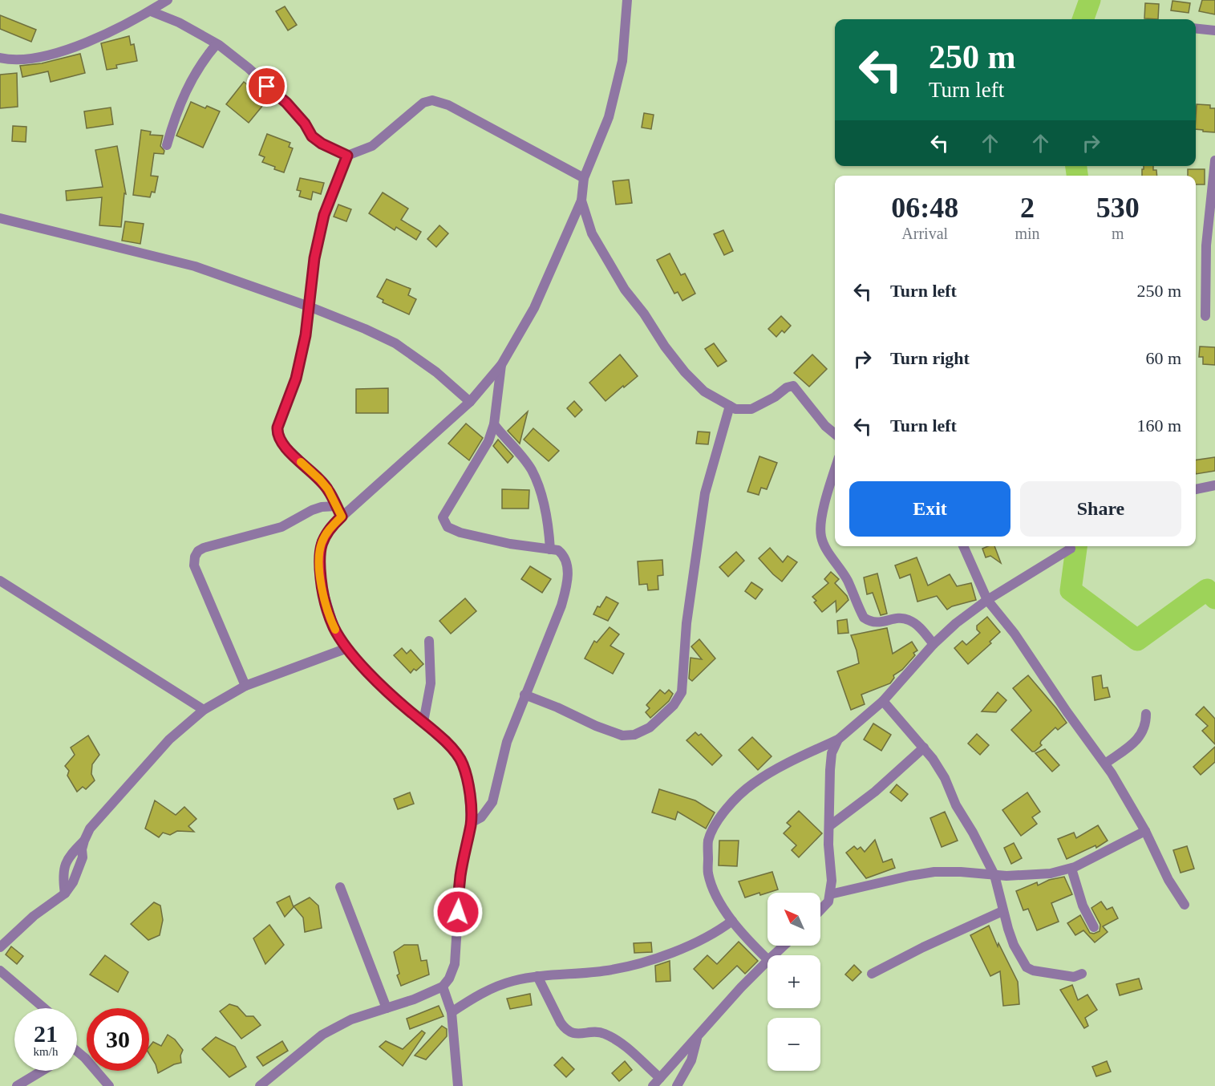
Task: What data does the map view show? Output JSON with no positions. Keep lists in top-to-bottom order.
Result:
{
  "north": "top left",
  "page": {
    "turn": ["250 m", "Turn left"],
    "eta": [
      "06:48",
      "Arrival",
      "2",
      "min",
      "530",
      "m"
    ],
    "list": [
      {
        "name": "Turn left",
        "value": "250 m"
      },
      {
        "name": "Turn right",
        "value": "60 m"
      },
      {
        "name": "Turn left",
        "value": "160 m"
      }
    ],
    "buttons": ["Exit", "Share"],
    "map_buttons": ["+", "−"],
    "speed": "21 km/h",
    "limit": "30"
  }
}
